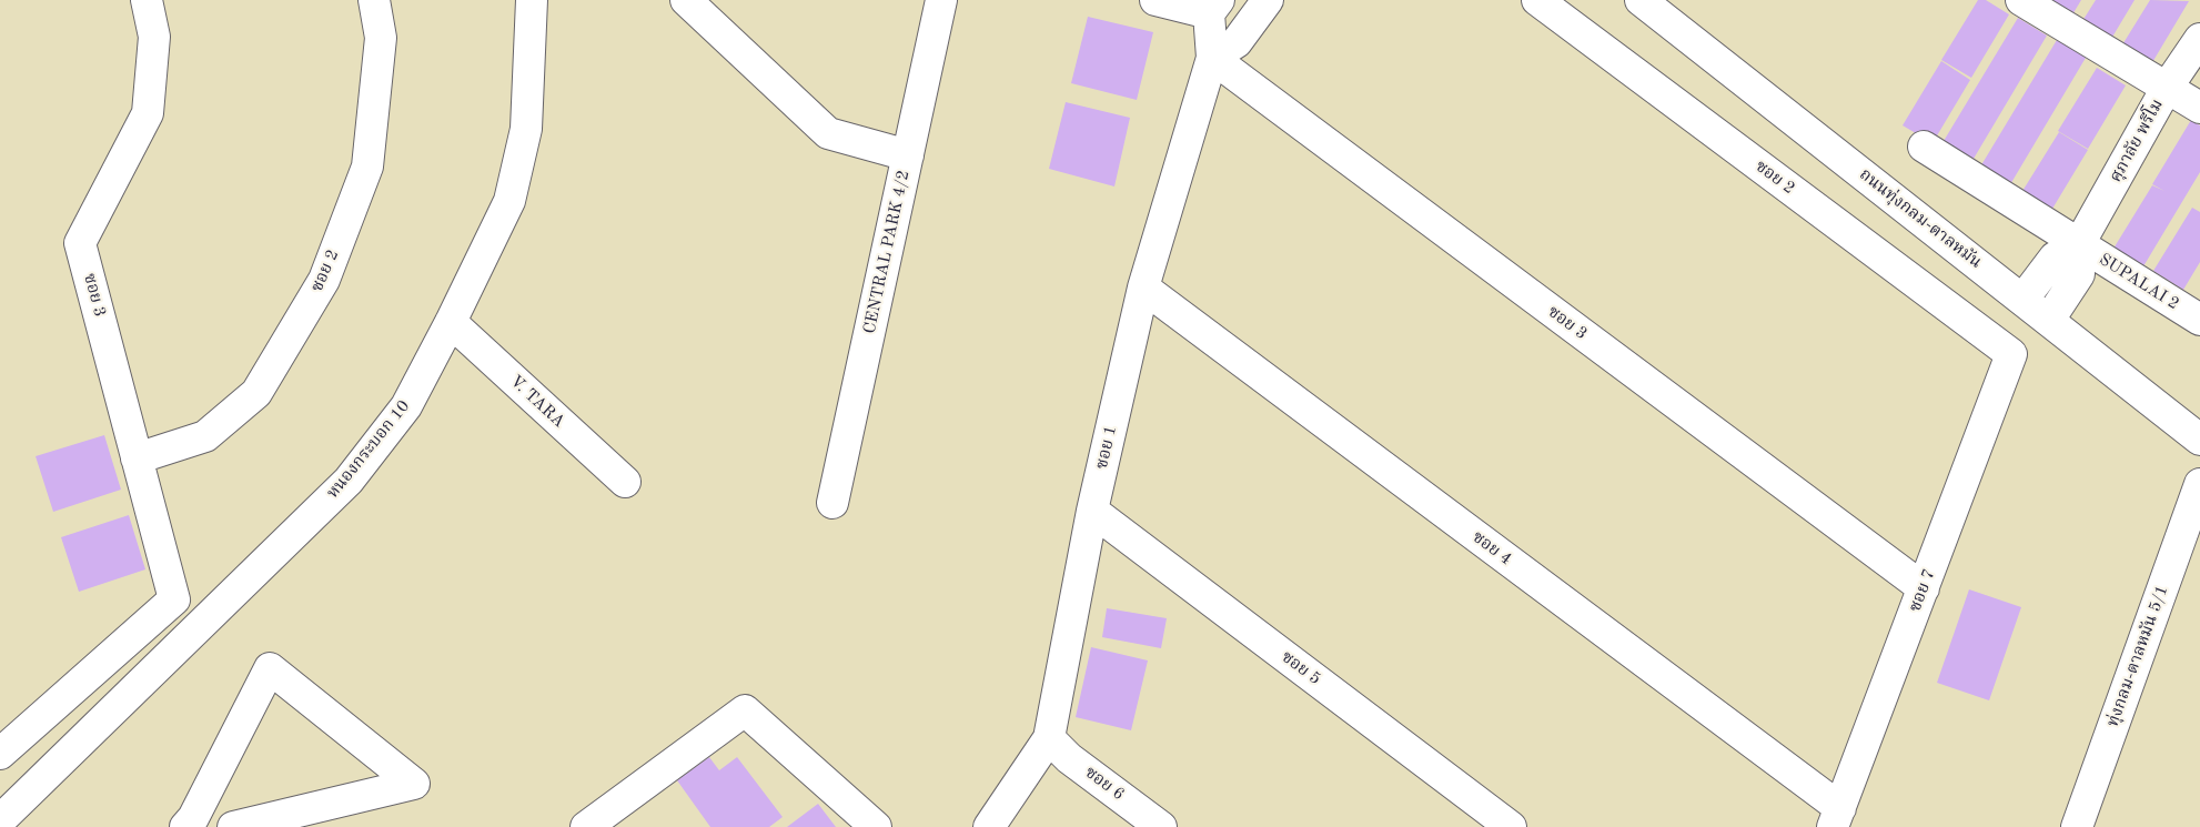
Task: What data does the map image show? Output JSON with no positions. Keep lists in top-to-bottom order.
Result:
{
  "streets": {
    "street": [
      "ศุภาลัย พรีโม",
      "ซอย 2",
      "ถนนทุ่งกลม-ตาลหมัน",
      "CENTRAL PARK 4/2",
      "SUPALAI 2",
      "ซอย 3",
      "V. TARA",
      "ซอย 1",
      "หนองกระบอก 10",
      "ซอย 4",
      "ซอย 7",
      "ทุ่งกลม-ตาลหมัน 5/1",
      "ซอย 5",
      "ซอย 6"
    ]
  },
  "crossings": [
    ["ศุภาลัย พรีโม", "ถนนทุ่งกลม-ตาลหมัน"],
    ["ศุภาลัย พรีโม", "SUPALAI 2"],
    ["ซอย 2", "ซอย 3"],
    ["ซอย 2", "ซอย 7"],
    ["ซอย 3", "ซอย 1"],
    ["ซอย 3", "ซอย 7"],
    ["V. TARA", "หนองกระบอก 10"],
    ["ซอย 1", "ซอย 4"],
    ["ซอย 1", "ซอย 5"],
    ["ซอย 1", "ซอย 6"],
    ["ซอย 4", "ซอย 7"]
  ]
}
